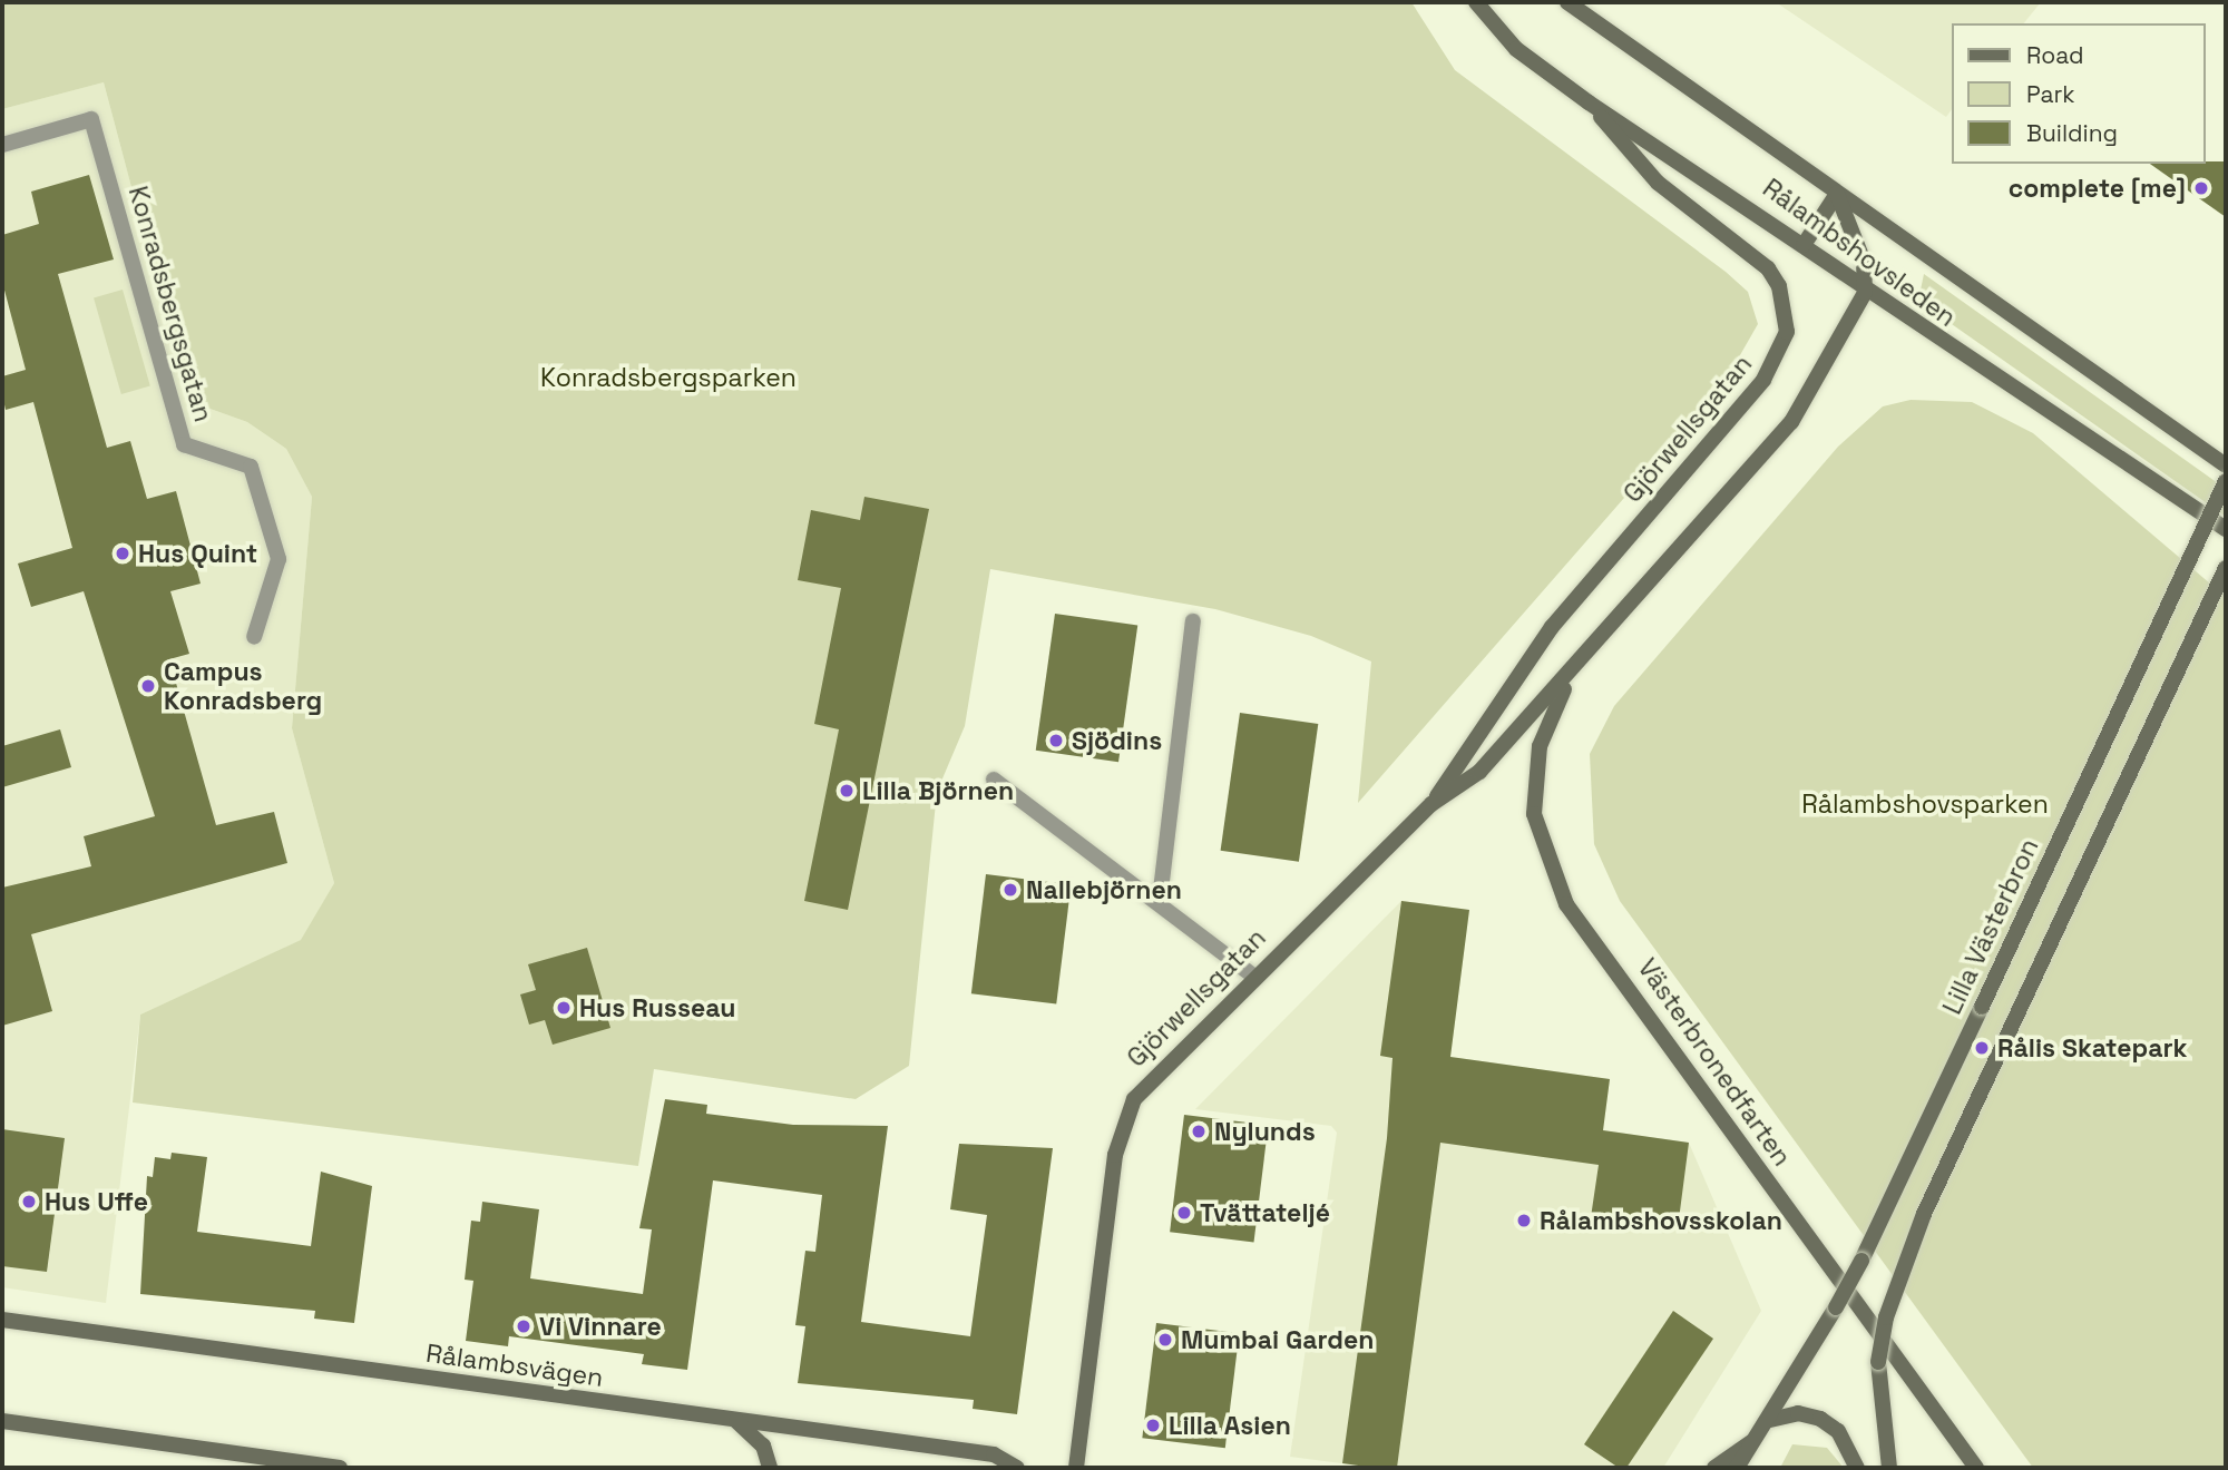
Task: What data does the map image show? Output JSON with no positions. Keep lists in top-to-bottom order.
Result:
{
  "streets": {
    "main road": [
      "Rålambshovsleden",
      "Gjörwellsgatan",
      "Lilla Västerbron",
      "Västerbronedfarten",
      "Rålambsvägen"
    ],
    "street": ["Konradsbergsgatan"]
  },
  "crossings": [
    ["Rålambshovsleden", "Gjörwellsgatan"],
    ["Gjörwellsgatan", "Västerbronedfarten"]
  ],
  "parks": ["Konradsbergsparken", "Rålambshovsparken"],
  "places": [
    "complete [me]",
    "Hus Quint",
    "Campus Konradsberg",
    "Sjödins",
    "Lilla Björnen",
    "Nallebjörnen",
    "Hus Russeau",
    "Rålis Skatepark",
    "Nylunds",
    "Hus Uffe",
    "Tvättateljé",
    "Rålambshovsskolan",
    "Vi Vinnare",
    "Mumbai Garden",
    "Lilla Asien"
  ],
  "legend": ["Road", "Park", "Building"]
}
